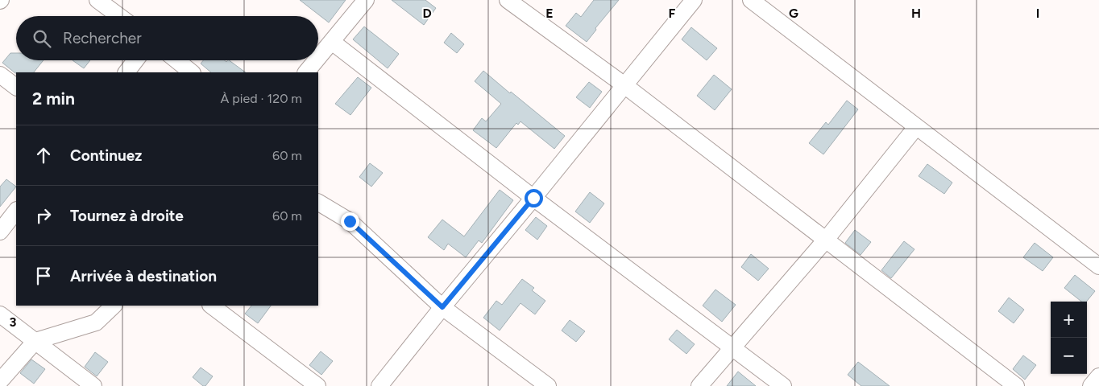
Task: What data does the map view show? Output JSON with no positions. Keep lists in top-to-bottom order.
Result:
{
  "page": {
    "search": "Rechercher",
    "heading": ["2 min", "À pied · 120 m"],
    "list": [
      ["Continuez", "60 m"],
      ["Tournez à droite", "60 m"],
      "Arrivée à destination"
    ],
    "map_buttons": ["+", "−"]
  },
  "grid": {
    "columns": [
      "D",
      "E",
      "F",
      "G",
      "H",
      "I"
    ],
    "rows": ["3"]
  }
}
